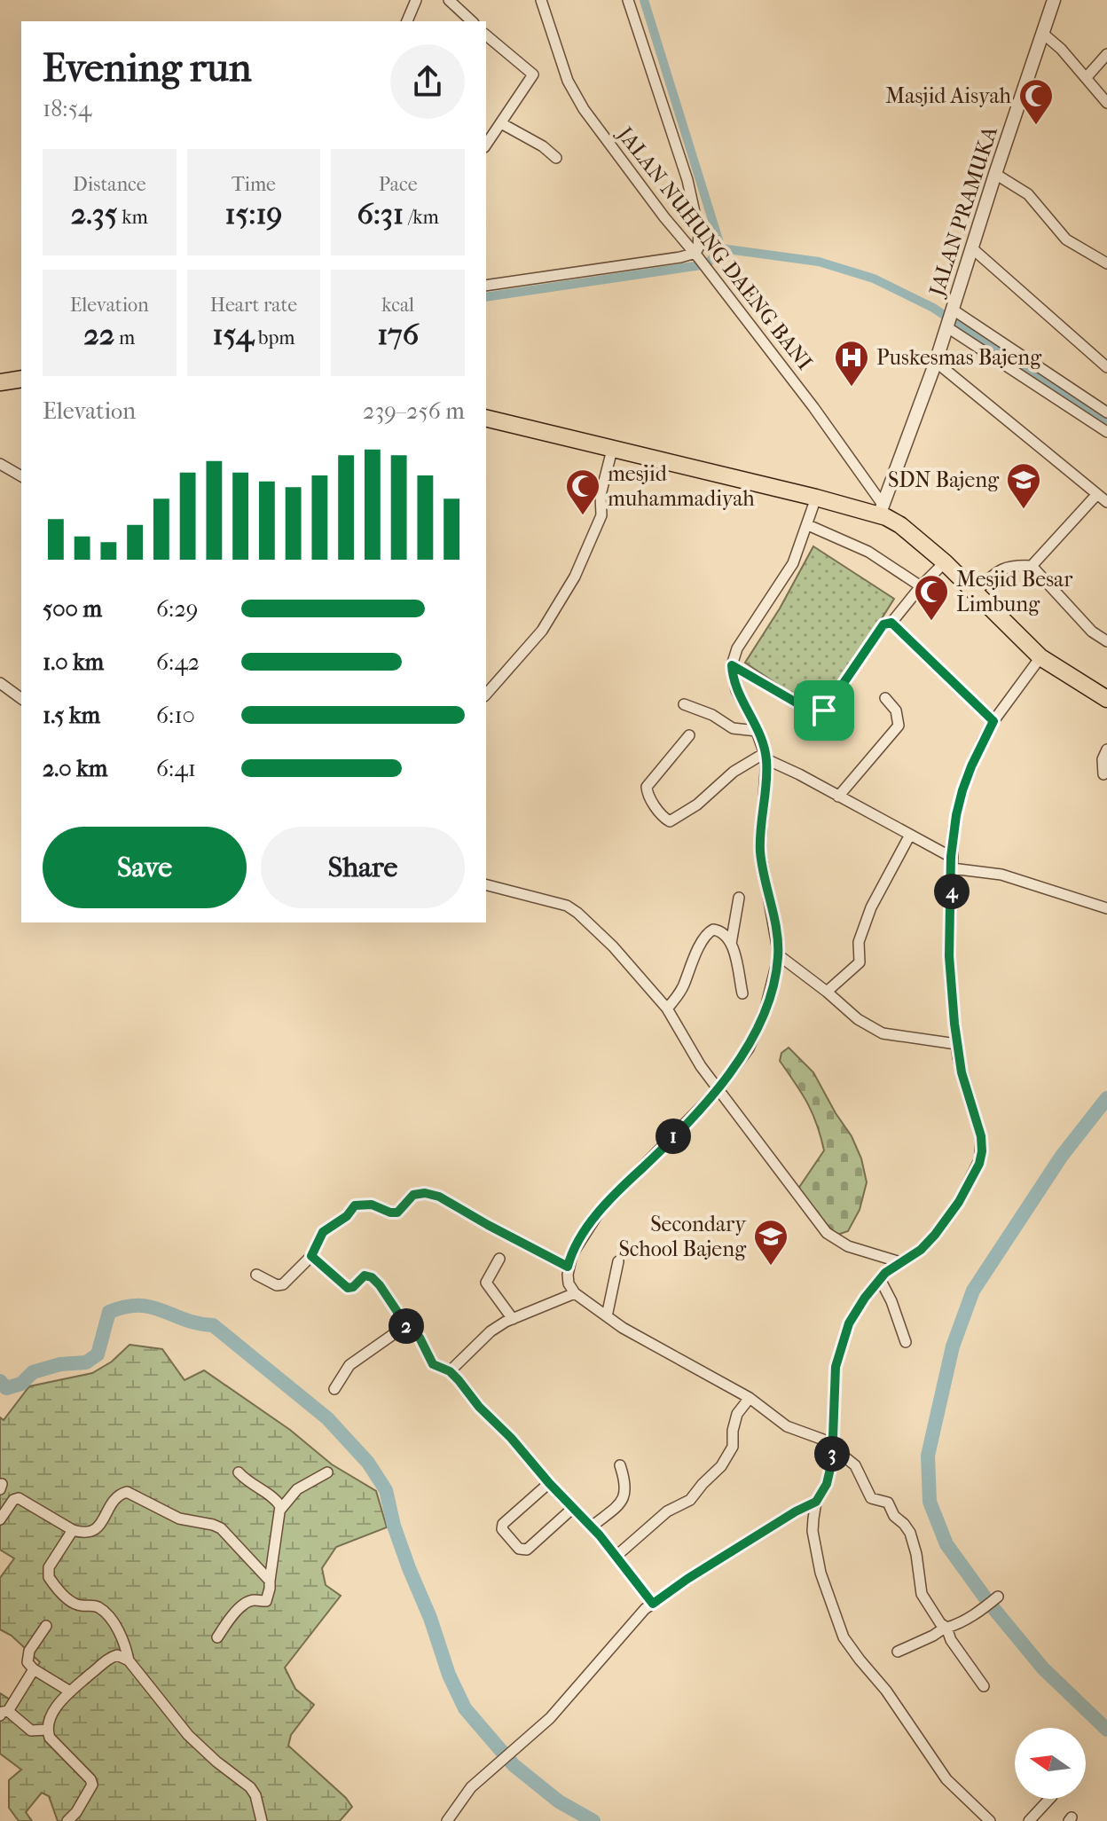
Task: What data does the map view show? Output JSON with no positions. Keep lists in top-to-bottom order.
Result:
{
  "streets": {
    "street": ["JALAN PRAMUKA", "JALAN NUHUNG DAENG BANI"]
  },
  "crossings": [
    ["JALAN PRAMUKA", "JALAN NUHUNG DAENG BANI"]
  ],
  "places": {
    "mosque": ["Masjid Aisyah", "mesjid muhammadiyah", "Mesjid Besar Limbung"],
    "hospital": ["Puskesmas Bajeng"],
    "school or university": ["SDN Bajeng", "Secondary School Bajeng"]
  },
  "north": "left",
  "page": {
    "heading": ["Evening run", "18:54"],
    "stats": [
      ["Distance", "2.35 km"],
      ["Time", "15:19"],
      ["Pace", "6:31 /km"],
      ["Elevation", "22 m"],
      ["Heart rate", "154 bpm"],
      ["kcal", "176"]
    ],
    "chart": ["Elevation", "239–256 m"],
    "list": [
      {
        "name": "500 m",
        "note": "6:29"
      },
      {
        "name": "1.0 km",
        "note": "6:42"
      },
      {
        "name": "1.5 km",
        "note": "6:10"
      },
      {
        "name": "2.0 km",
        "note": "6:41"
      }
    ],
    "buttons": ["Save", "Share"],
    "pins": [
      "4",
      "1",
      "2",
      "3"
    ]
  }
}
